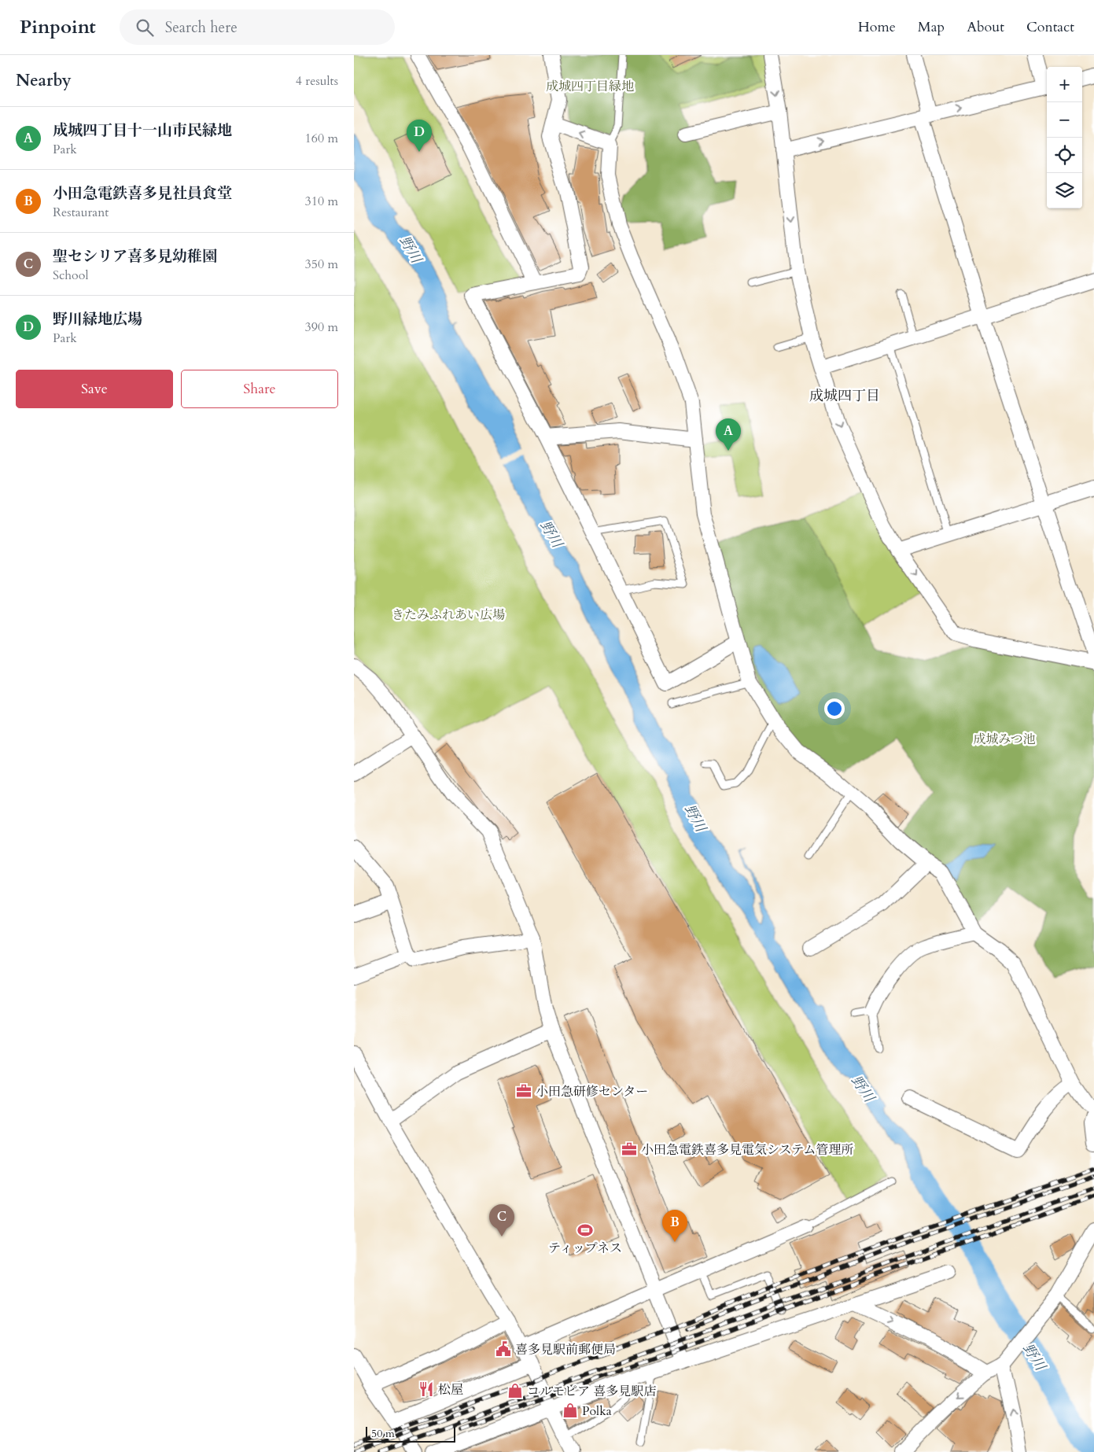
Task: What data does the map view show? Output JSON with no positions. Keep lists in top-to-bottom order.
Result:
{
  "districts": ["成城四丁目"],
  "water": ["野川"],
  "parks": ["成城四丁目緑地", "きたみふれあい広場", "成城みつ池"],
  "places": {
    "office": ["小田急研修センター", "小田急電鉄喜多見電気システム管理所"],
    "sports": ["ティップネス"],
    "public building": ["喜多見駅前郵便局"],
    "restaurant": ["松屋"],
    "shop": ["コルモピア 喜多見駅店", "Polka"]
  },
  "scale_bar": "50 m",
  "page": {
    "header": "Pinpoint",
    "search": "Search here",
    "nav": [
      "Home",
      "Map",
      "About",
      "Contact"
    ],
    "heading": ["Nearby", "4 results"],
    "map_buttons": ["+", "−"],
    "list": [
      {
        "mark": "A",
        "name": "成城四丁目十一山市民緑地",
        "note": "Park",
        "value": "160 m"
      },
      {
        "mark": "B",
        "name": "小田急電鉄喜多見社員食堂",
        "note": "Restaurant",
        "value": "310 m"
      },
      {
        "mark": "C",
        "name": "聖セシリア喜多見幼稚園",
        "note": "School",
        "value": "350 m"
      },
      {
        "mark": "D",
        "name": "野川緑地広場",
        "note": "Park",
        "value": "390 m"
      }
    ],
    "pins": [
      "D",
      "A",
      "C",
      "B"
    ],
    "buttons": ["Save", "Share"],
    "scale": "50 m"
  }
}
